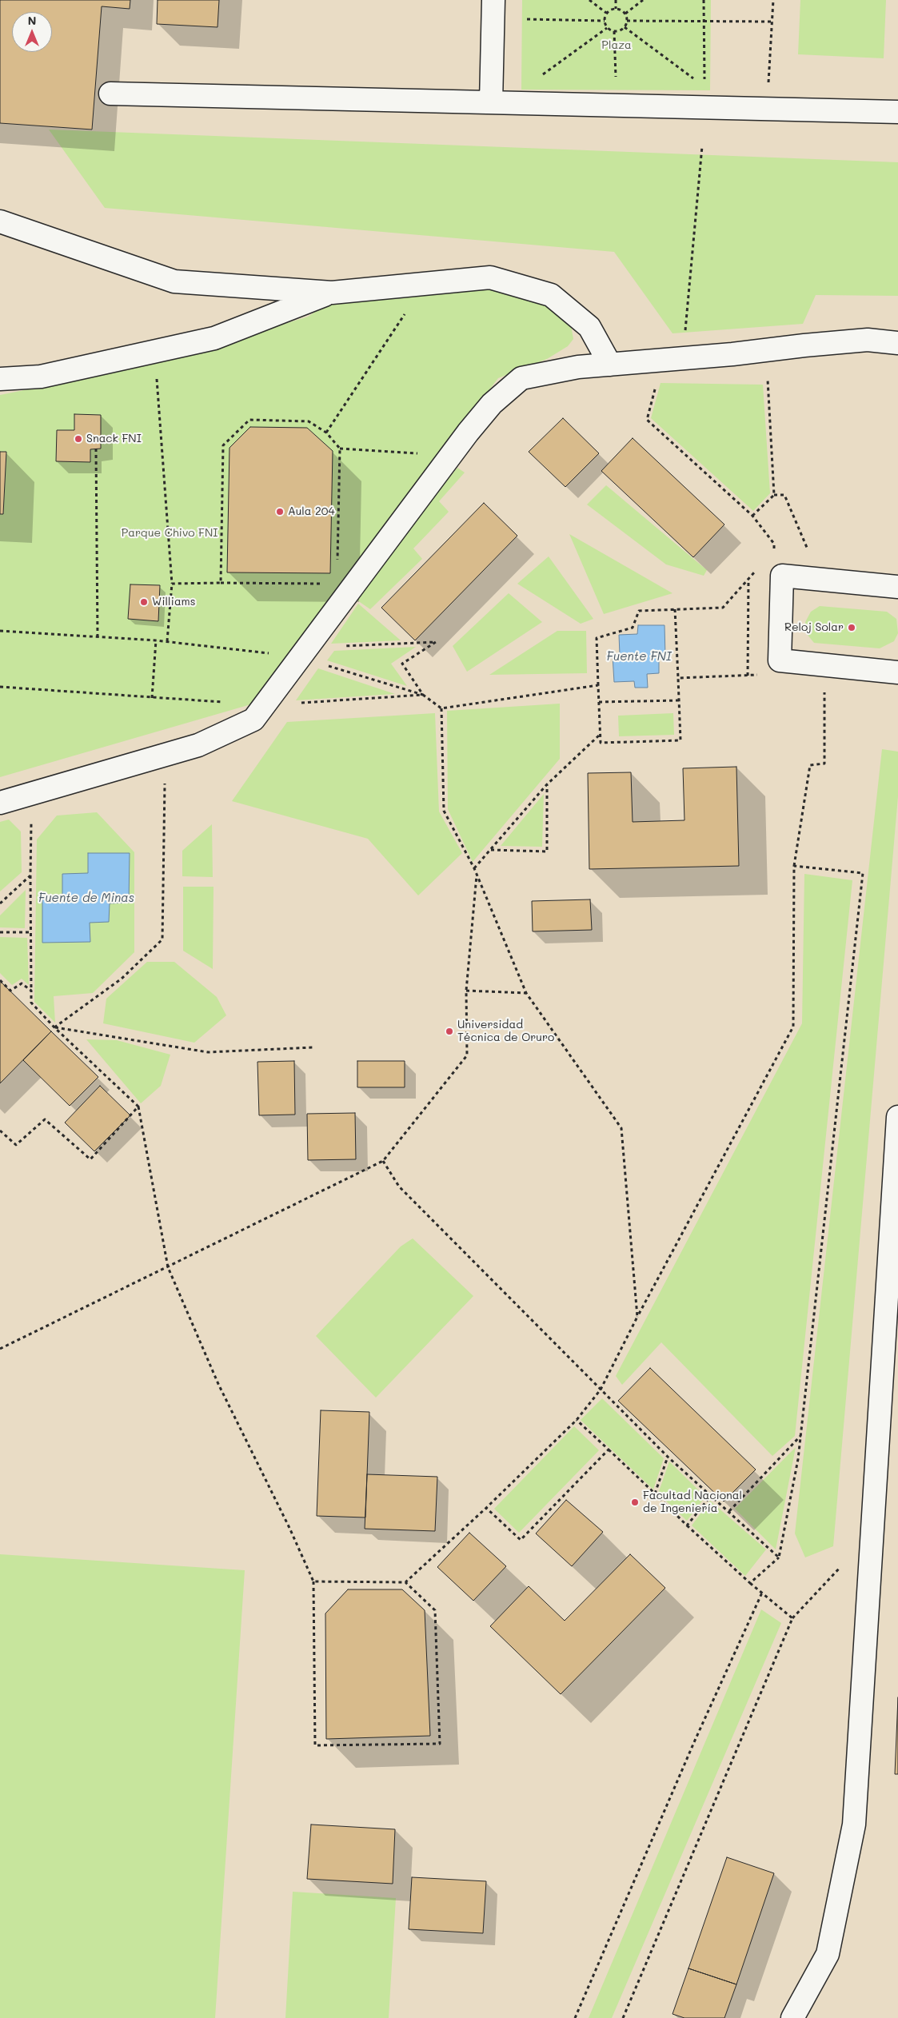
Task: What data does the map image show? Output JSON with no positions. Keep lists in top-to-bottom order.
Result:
{
  "water": ["Fuente FNI", "Fuente de Minas"],
  "parks": ["Plaza", "Parque Chivo FNI"],
  "places": [
    "Snack FNI",
    "Aula 204",
    "Williams",
    "Reloj Solar",
    "Universidad Técnica de Oruro",
    "Facultad Nacional de Ingeniería"
  ],
  "north": "top"
}
